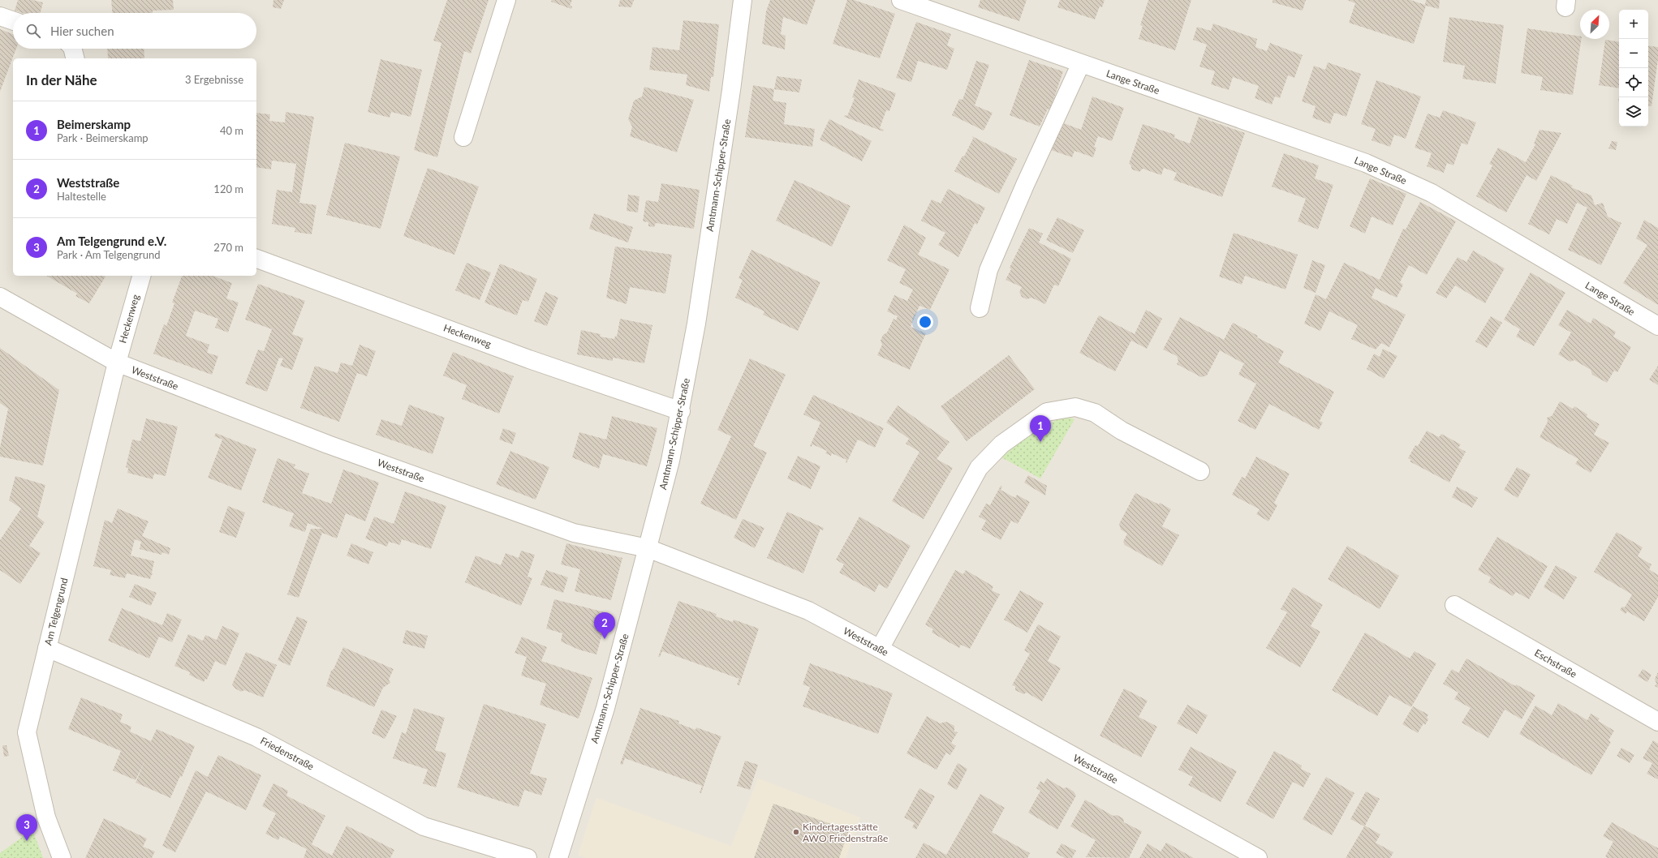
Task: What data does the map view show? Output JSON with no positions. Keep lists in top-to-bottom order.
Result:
{
  "streets": {
    "street": [
      "Lange Straße",
      "Amtmann-Schipper-Straße",
      "Heckenweg",
      "Weststraße",
      "Am Telgengrund",
      "Eschstraße",
      "Friedenstraße"
    ]
  },
  "crossings": [
    ["Amtmann-Schipper-Straße", "Heckenweg"],
    ["Amtmann-Schipper-Straße", "Weststraße"],
    ["Heckenweg", "Weststraße"],
    ["Heckenweg", "Am Telgengrund"],
    ["Weststraße", "Am Telgengrund"],
    ["Am Telgengrund", "Friedenstraße"]
  ],
  "places": ["Kindertagesstätte AWO Friedenstraße"],
  "north": "top right",
  "page": {
    "map_buttons": ["+", "−"],
    "search": "Hier suchen",
    "heading": ["In der Nähe", "3 Ergebnisse"],
    "list": [
      {
        "mark": "1",
        "name": "Beimerskamp",
        "note": "Park · Beimerskamp",
        "value": "40 m"
      },
      {
        "mark": "2",
        "name": "Weststraße",
        "note": "Haltestelle",
        "value": "120 m"
      },
      {
        "mark": "3",
        "name": "Am Telgengrund e.V.",
        "note": "Park · Am Telgengrund",
        "value": "270 m"
      }
    ],
    "pins": ["1", "2", "3"]
  }
}
